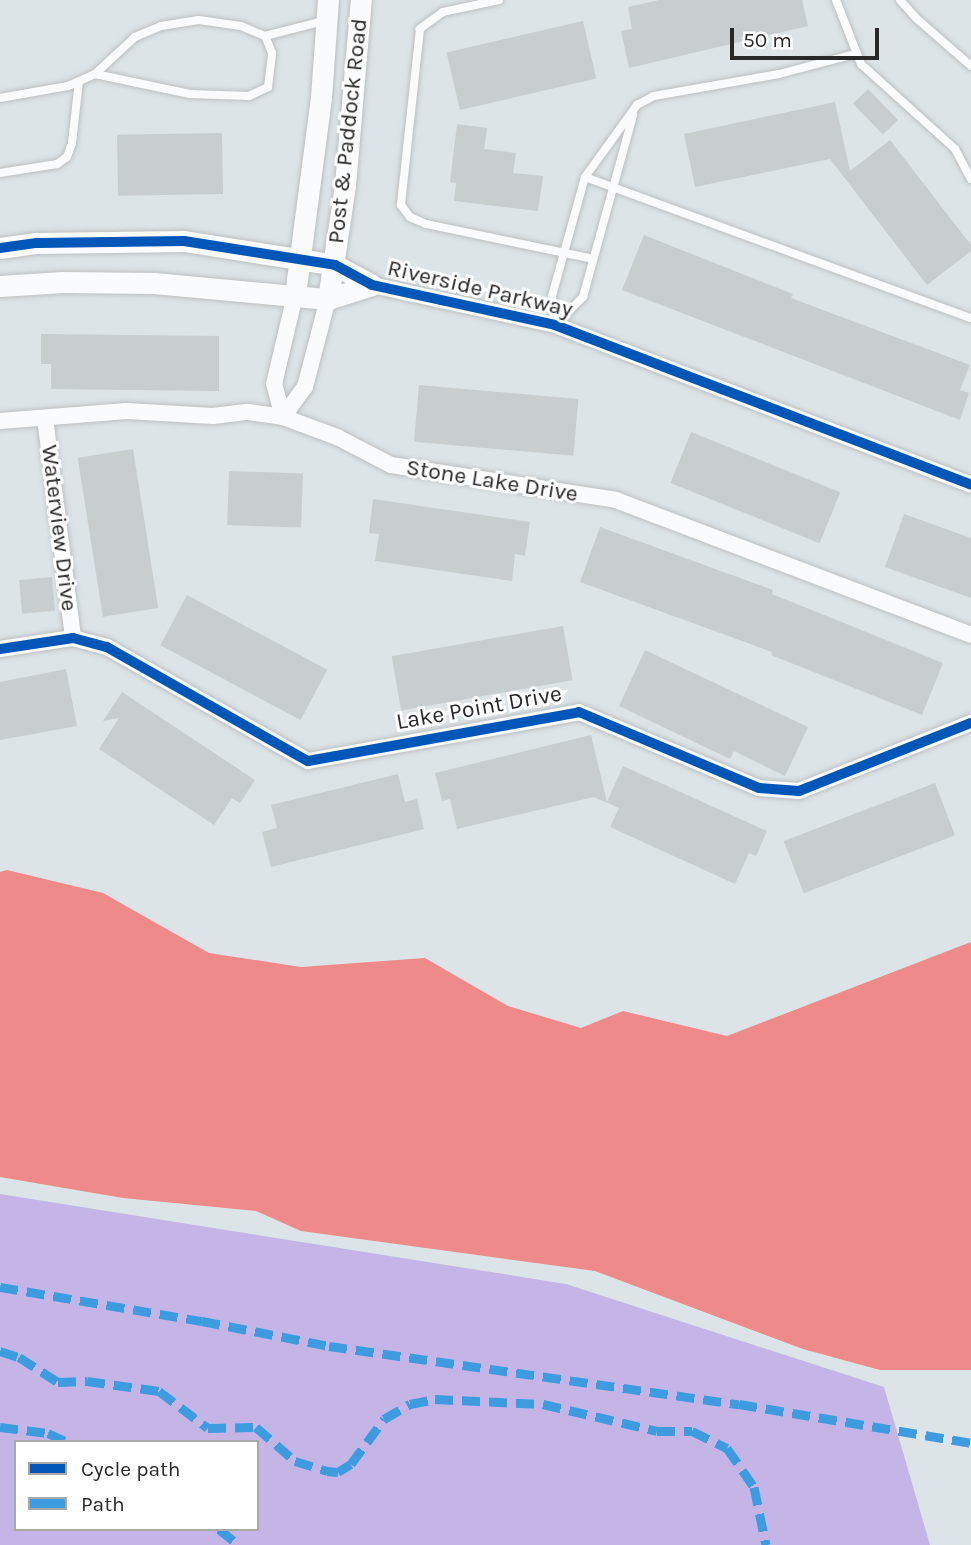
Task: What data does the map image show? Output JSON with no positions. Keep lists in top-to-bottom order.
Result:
{
  "streets": {
    "street": [
      "Post & Paddock Road",
      "Riverside Parkway",
      "Stone Lake Drive",
      "Waterview Drive",
      "Lake Point Drive"
    ]
  },
  "crossings": [
    ["Post & Paddock Road", "Riverside Parkway"],
    ["Post & Paddock Road", "Stone Lake Drive"],
    ["Stone Lake Drive", "Waterview Drive"],
    ["Waterview Drive", "Lake Point Drive"]
  ],
  "legend": ["Cycle path", "Path"],
  "scale_bar": "50 m"
}
